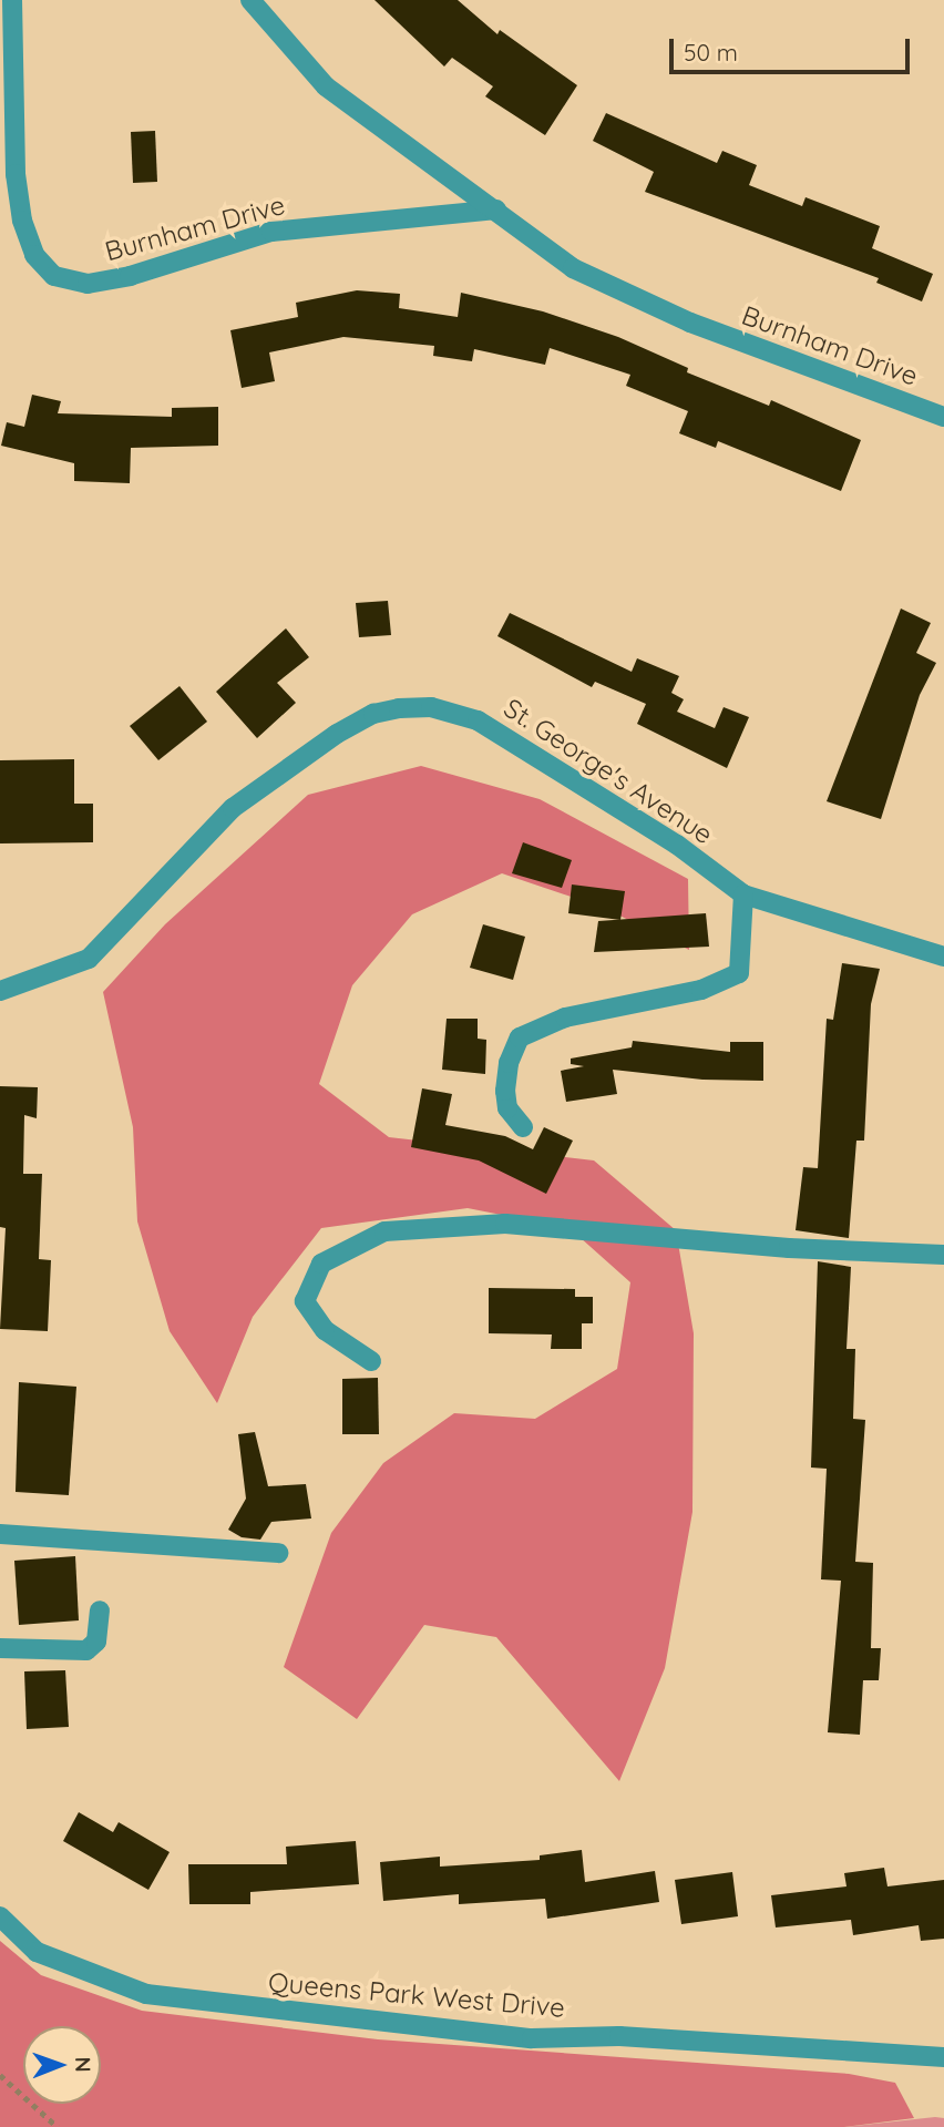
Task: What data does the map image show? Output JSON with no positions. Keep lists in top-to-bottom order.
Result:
{
  "streets": {
    "street": ["Burnham Drive", "St. George's Avenue", "Queens Park West Drive"]
  },
  "scale_bar": "50 m",
  "north": "right"
}
